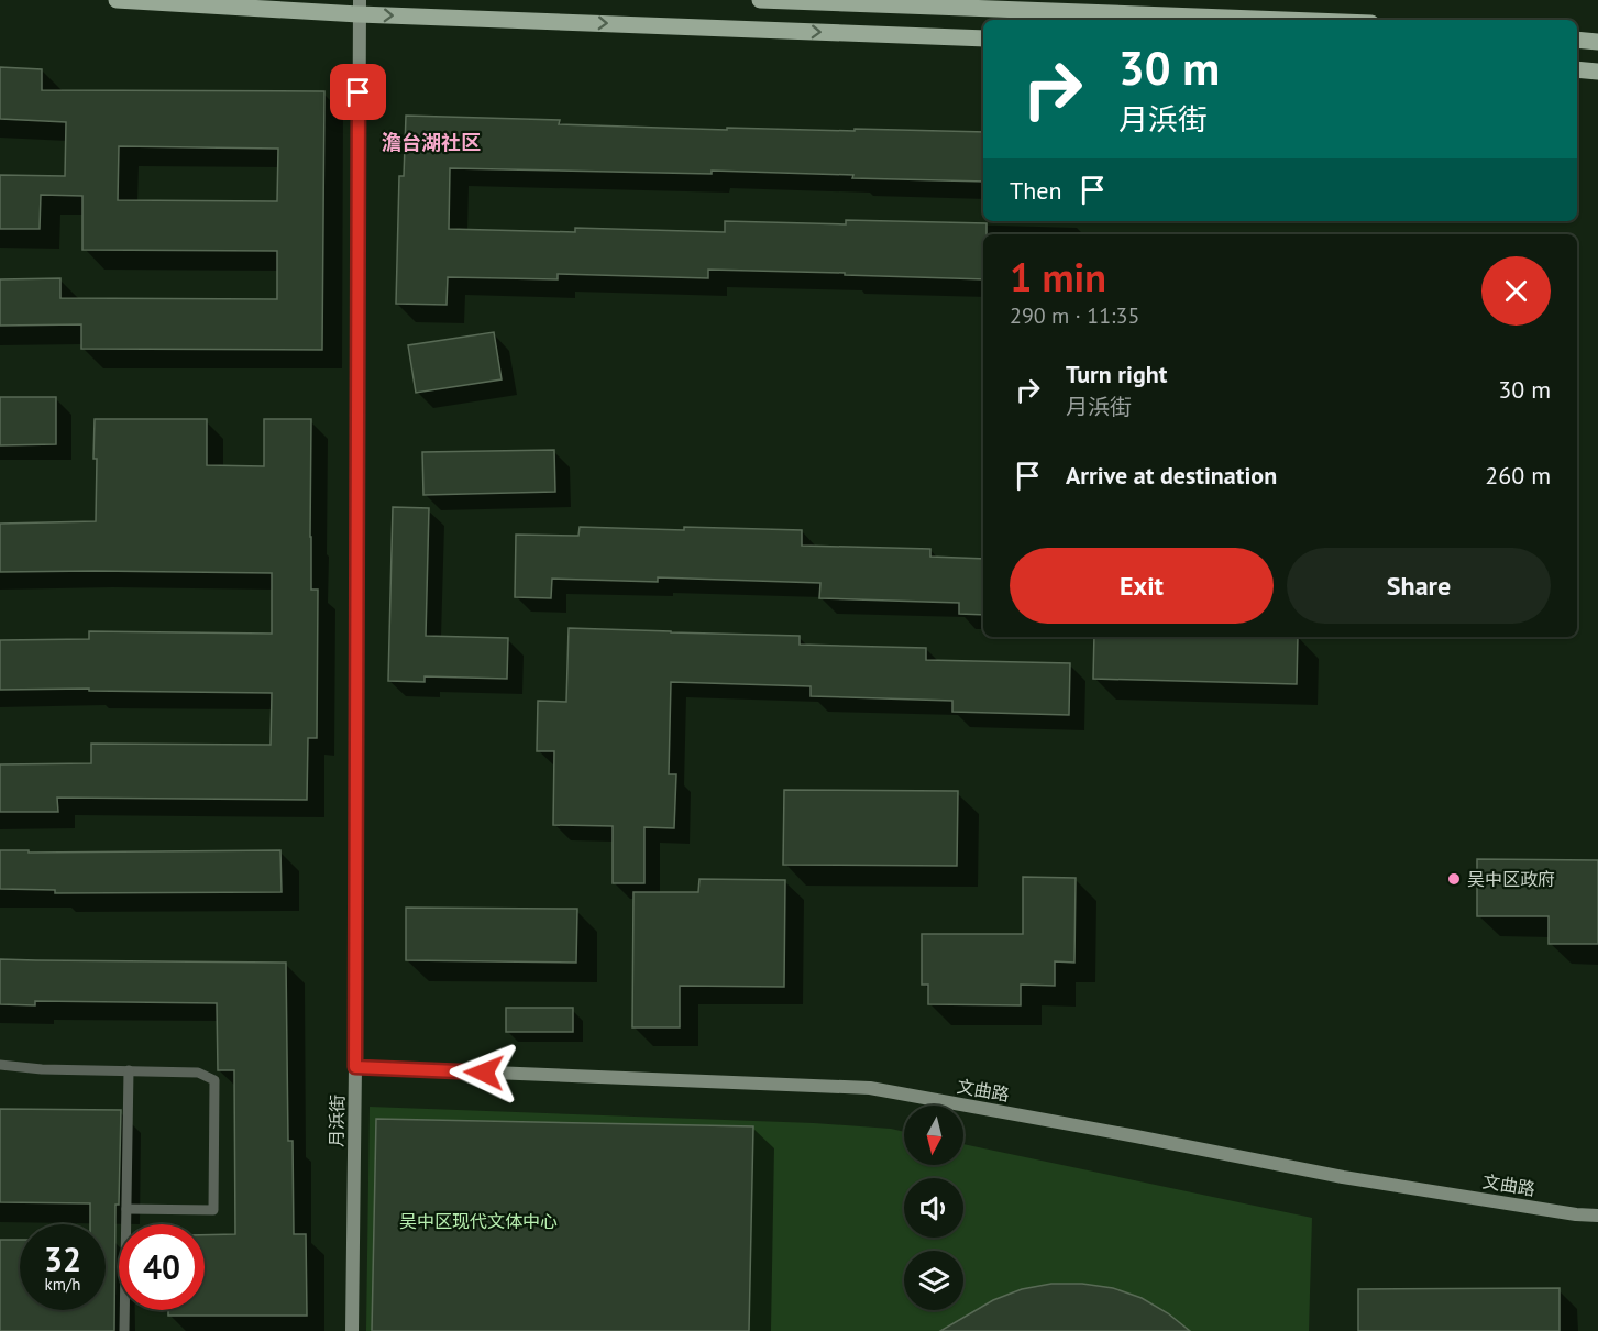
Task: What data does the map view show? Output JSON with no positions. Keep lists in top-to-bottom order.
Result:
{
  "streets": {
    "street": ["文曲路", "月浜街"]
  },
  "crossings": [
    ["文曲路", "月浜街"]
  ],
  "districts": ["澹台湖社区"],
  "parks": ["吴中区现代文体中心"],
  "places": ["吴中区政府"],
  "north": "bottom",
  "page": {
    "turn": ["30 m", "月浜街"],
    "then": "Then",
    "heading": ["1 min", "290 m · 11:35"],
    "list": [
      {
        "name": "Turn right",
        "note": "月浜街",
        "value": "30 m"
      },
      {
        "name": "Arrive at destination",
        "value": "260 m"
      }
    ],
    "buttons": ["Exit", "Share"],
    "speed": "32 km/h",
    "limit": "40"
  }
}
